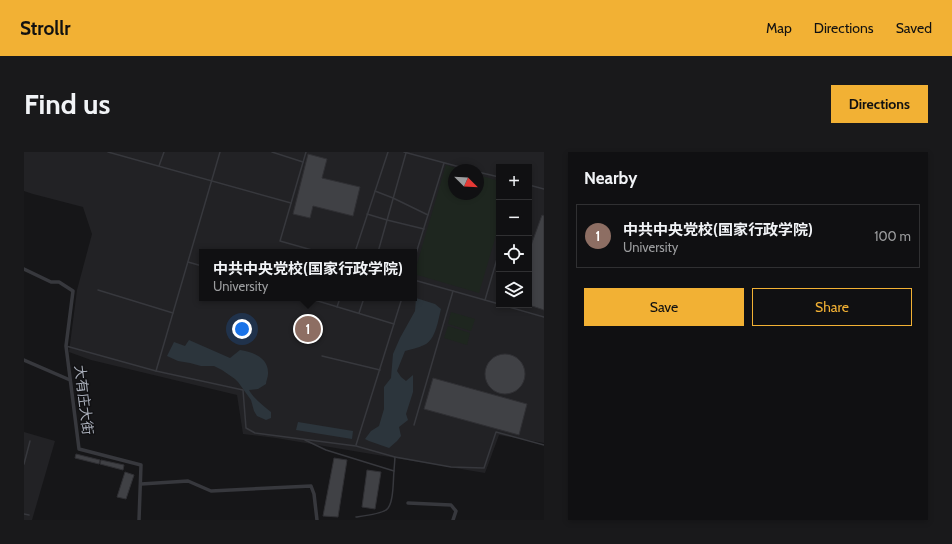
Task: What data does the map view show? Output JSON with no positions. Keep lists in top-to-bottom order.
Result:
{
  "streets": {
    "street": ["大有庄大街"]
  },
  "north": "bottom right",
  "page": {
    "header": "Strollr",
    "nav": ["Map", "Directions", "Saved"],
    "buttons": [
      "Directions",
      ["Save", "Share"]
    ],
    "title": "Find us",
    "heading": "Nearby",
    "map_buttons": ["+", "−"],
    "list": [
      {
        "mark": "1",
        "name": "中共中央党校(国家行政学院)",
        "note": "University",
        "value": "100 m"
      }
    ],
    "popup": ["中共中央党校(国家行政学院)", "University"],
    "pins": "1"
  }
}
